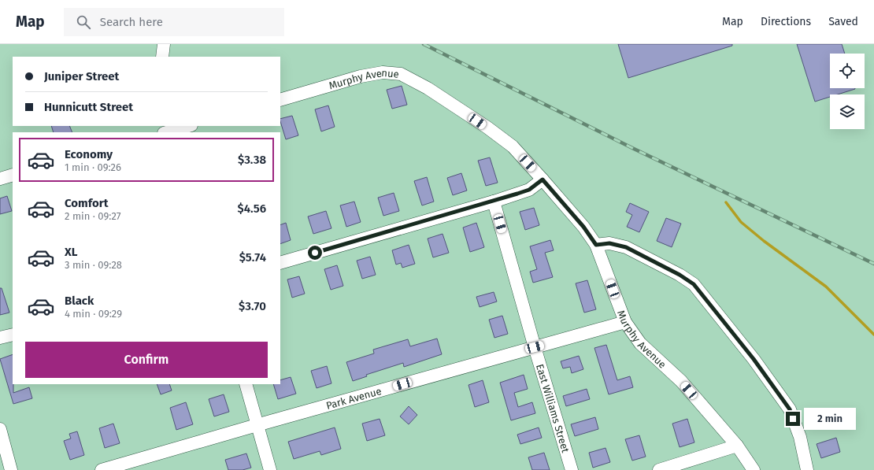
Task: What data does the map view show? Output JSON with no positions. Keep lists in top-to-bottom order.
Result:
{
  "streets": {
    "street": ["Murphy Avenue", "Park Avenue", "East Williams Street"]
  },
  "crossings": [
    ["Murphy Avenue", "Park Avenue"],
    ["Park Avenue", "East Williams Street"]
  ],
  "page": {
    "header": "Map",
    "search": "Search here",
    "nav": ["Map", "Directions", "Saved"],
    "banner": ["Juniper Street", "Hunnicutt Street"],
    "list": [
      {
        "name": "Economy",
        "note": "1 min · 09:26",
        "value": "$3.38"
      },
      {
        "name": "Comfort",
        "note": "2 min · 09:27",
        "value": "$4.56"
      },
      {
        "name": "XL",
        "note": "3 min · 09:28",
        "value": "$5.74"
      },
      {
        "name": "Black",
        "note": "4 min · 09:29",
        "value": "$3.70"
      }
    ],
    "buttons": "Confirm",
    "bubble": "2 min"
  }
}
